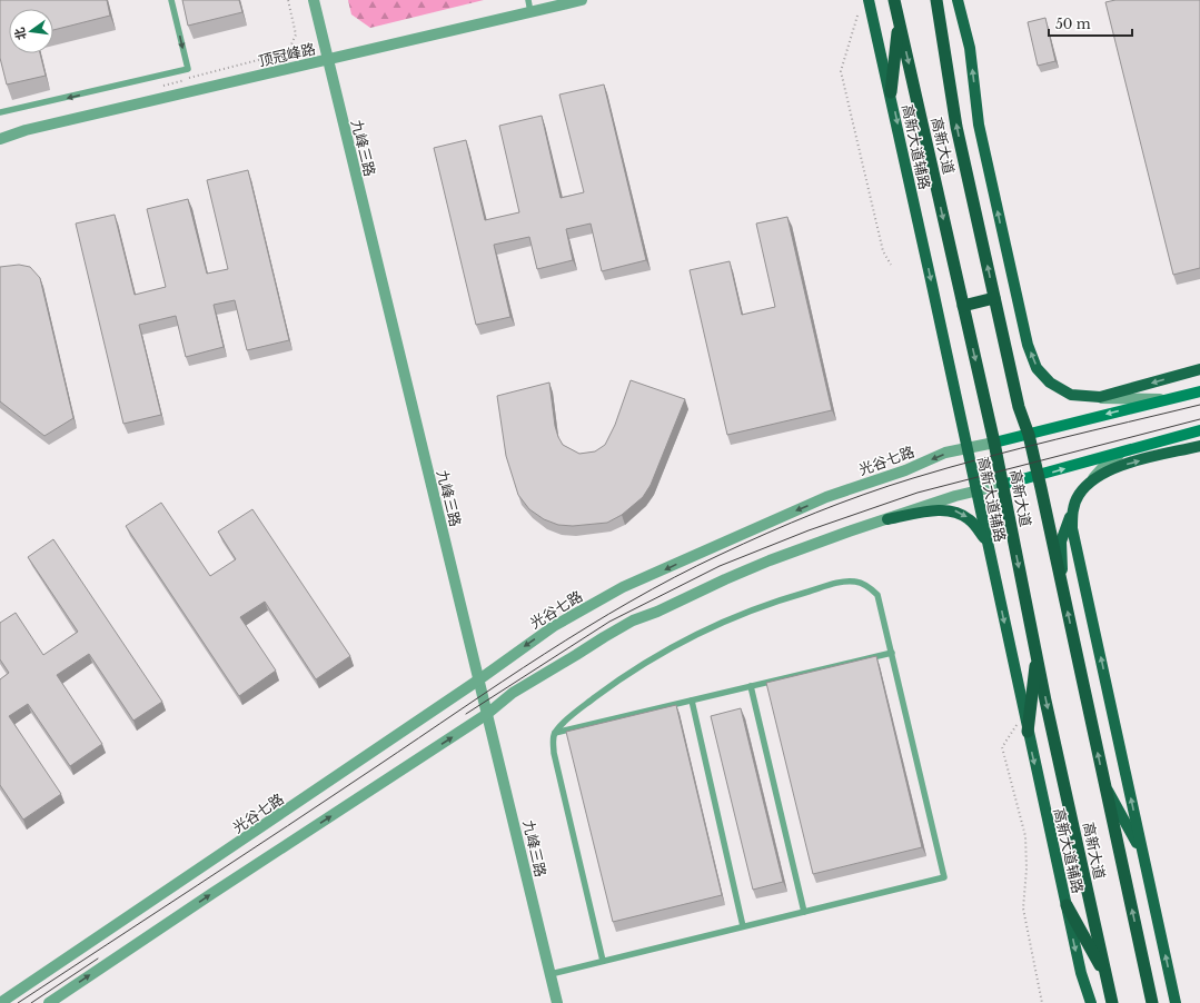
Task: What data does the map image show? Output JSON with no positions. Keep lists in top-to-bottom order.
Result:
{
  "streets": {
    "highway": ["高新大道"],
    "main road": ["高新大道辅路", "光谷七路"],
    "street": ["顶冠峰路", "九峰三路"]
  },
  "crossings": [
    ["顶冠峰路", "九峰三路"],
    ["高新大道", "光谷七路"],
    ["高新大道辅路", "光谷七路"],
    ["九峰三路", "光谷七路"]
  ],
  "scale_bar": "50 m",
  "north": "left"
}
